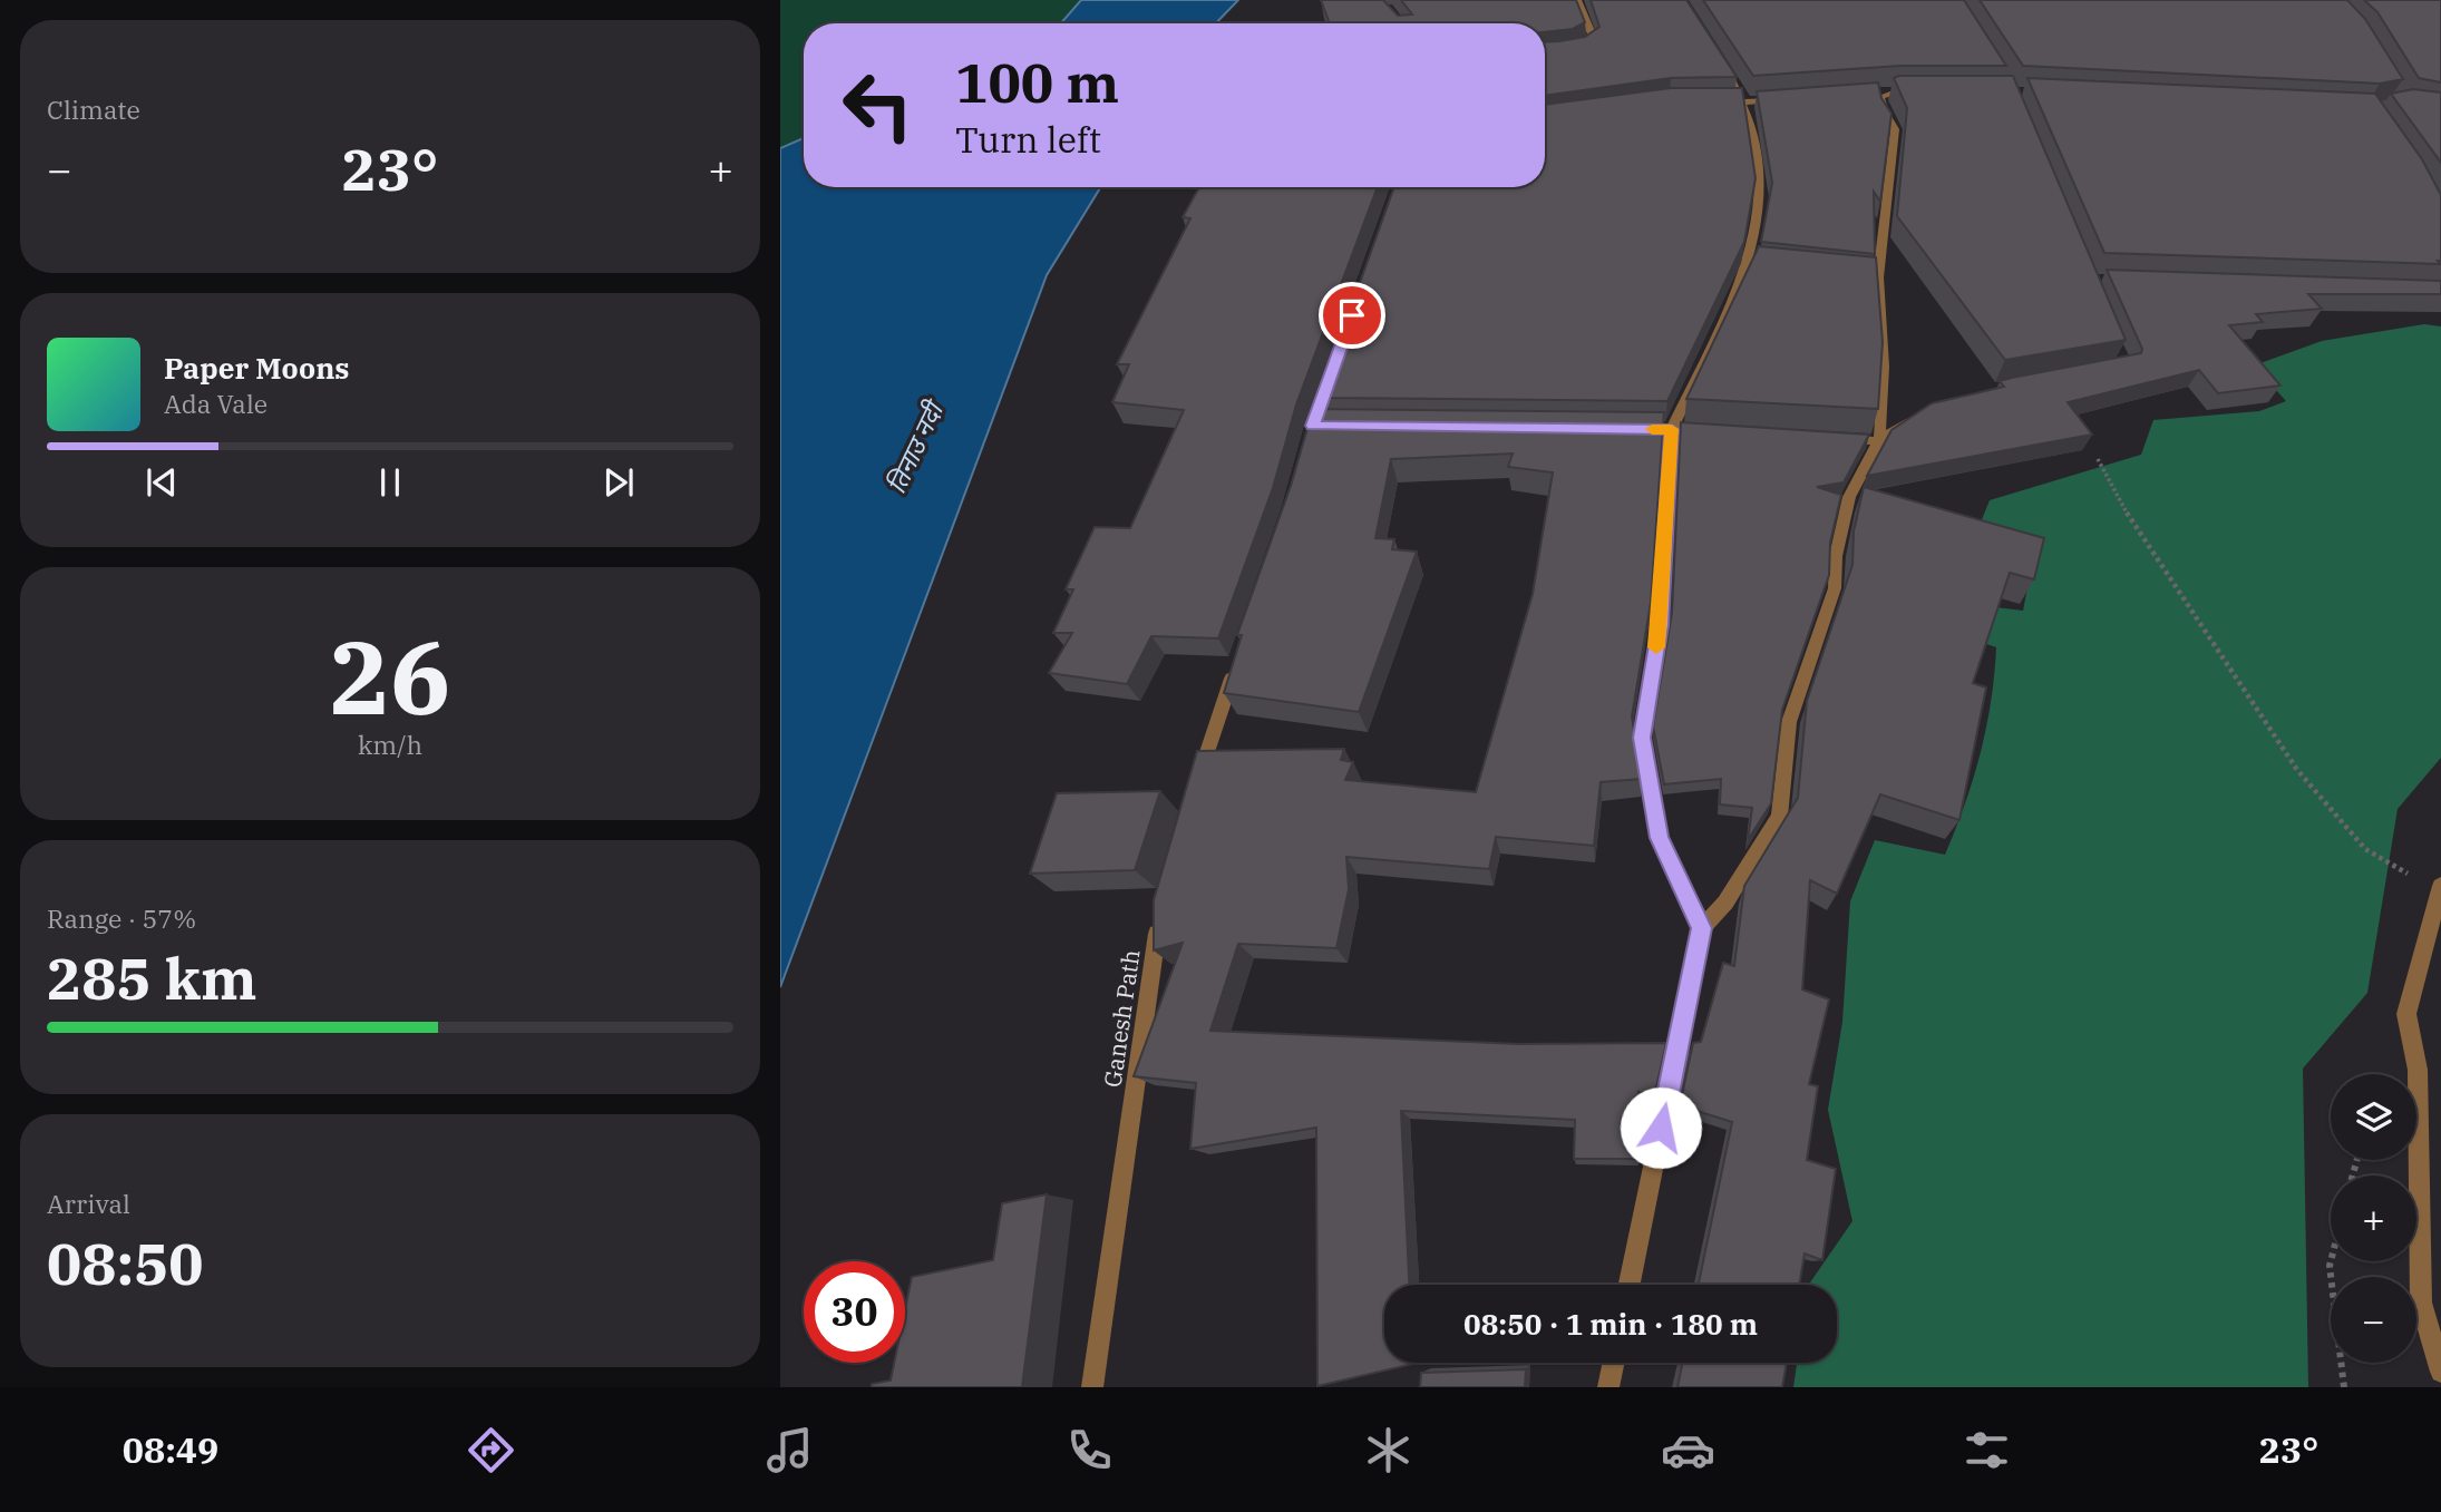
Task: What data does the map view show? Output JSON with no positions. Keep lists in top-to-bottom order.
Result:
{
  "streets": {
    "street": ["Ganesh Path"]
  },
  "water": ["तिनाउ नदी"],
  "page": {
    "tile": [
      "Climate",
      ["26", "km/h"],
      ["Range · 57%", "285 km"],
      ["Arrival", "08:50"]
    ],
    "turn": ["100 m", "Turn left"],
    "heat": ["−", "23°", "+"],
    "song": ["Paper Moons", "Ada Vale"],
    "map_buttons": ["+", "−"],
    "limit": "30",
    "trip": "08:50 · 1 min · 180 m",
    "tabs": ["08:49", "23°"]
  }
}
